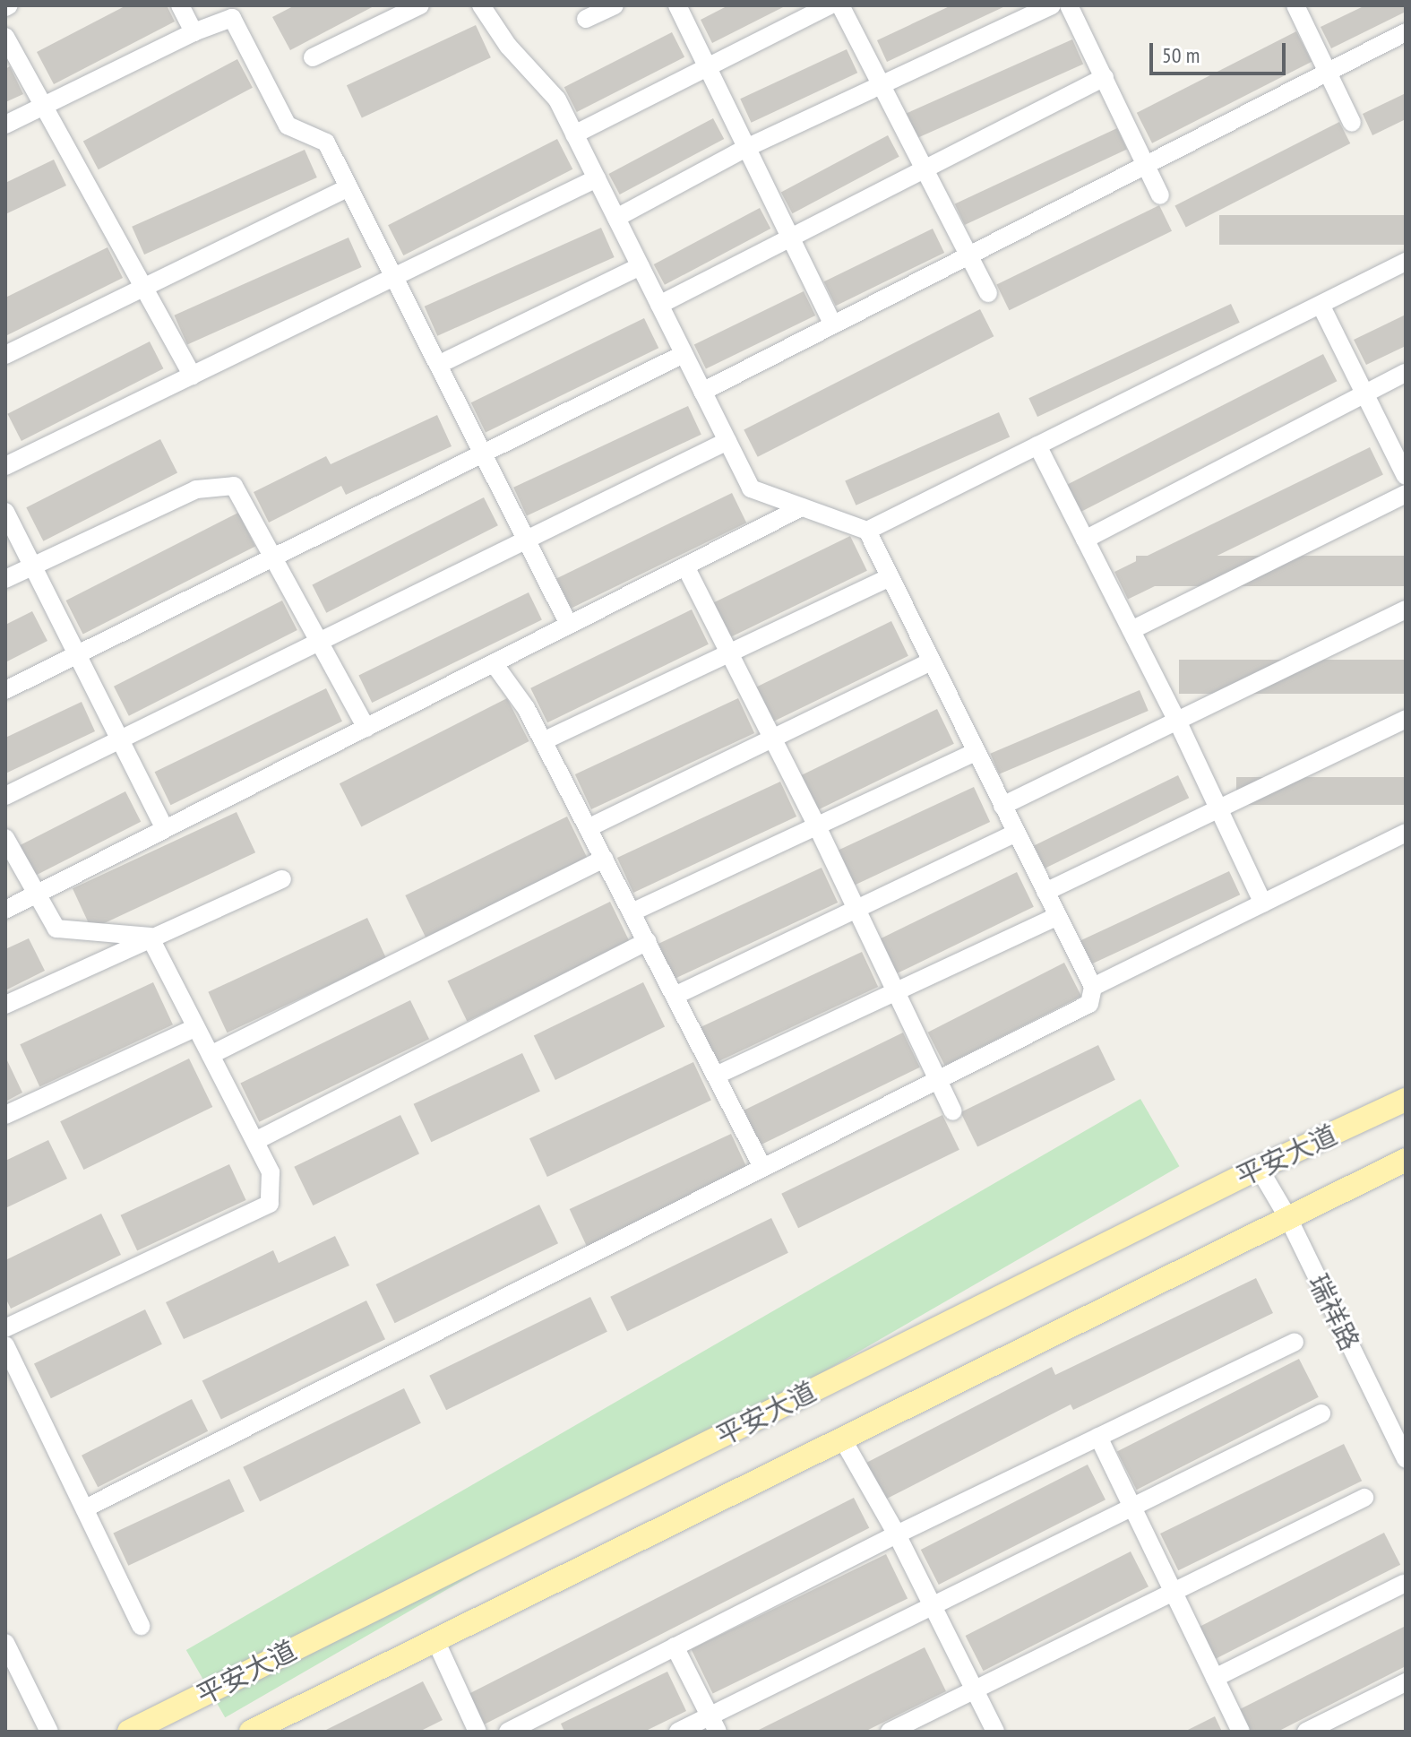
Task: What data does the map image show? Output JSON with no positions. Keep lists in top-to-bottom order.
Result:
{
  "streets": {
    "main road": ["平安大道"],
    "street": ["瑞祥路"]
  },
  "crossings": [
    ["平安大道", "瑞祥路"]
  ],
  "scale_bar": "50 m"
}
